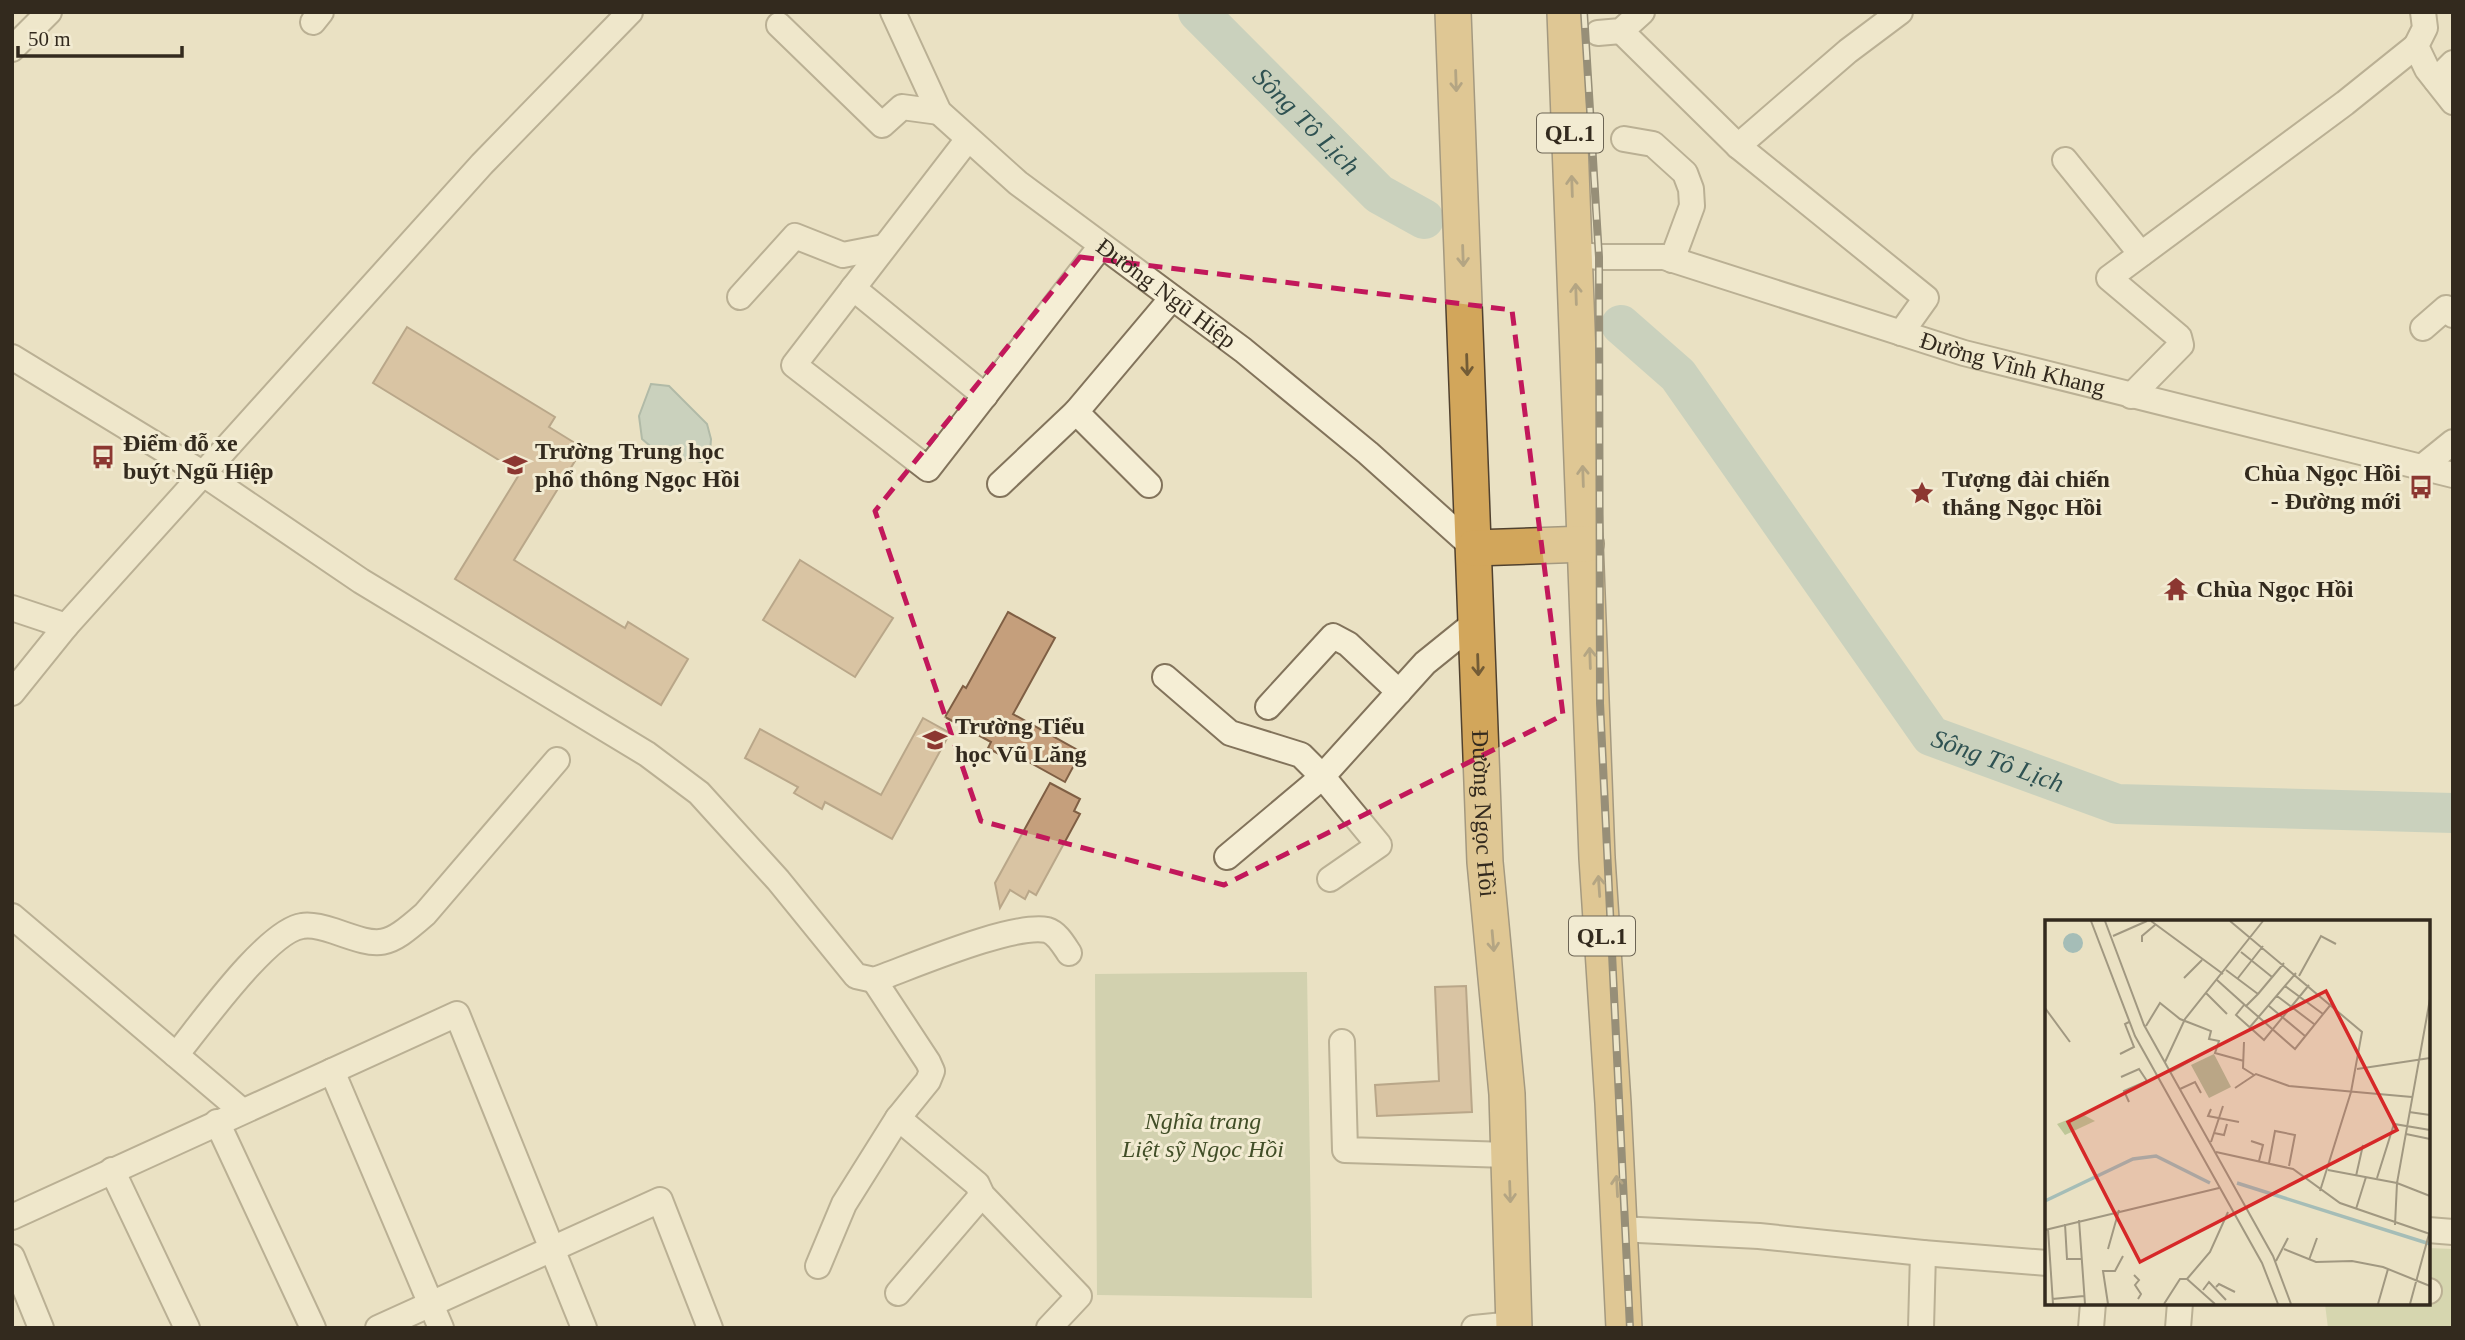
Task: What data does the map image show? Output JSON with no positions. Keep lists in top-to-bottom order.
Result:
{
  "streets": {
    "highway": ["QL.1", "Đường Ngọc Hồi"],
    "street": ["Đường Ngũ Hiệp", "Đường Vĩnh Khang"]
  },
  "crossings": [
    ["QL.1", "Đường Vĩnh Khang"],
    ["Đường Ngũ Hiệp", "Đường Ngọc Hồi"]
  ],
  "water": ["Sông Tô Lịch"],
  "parks": ["Nghĩa trang Liệt sỹ Ngọc Hồi"],
  "places": {
    "bus stop": ["Điểm đỗ xe buýt Ngũ Hiệp", "Chùa Ngọc Hồi - Đường mới"],
    "school or university": ["Trường Trung học phổ thông Ngọc Hồi", "Trường Tiểu học Vũ Lăng"],
    "place": ["Tượng đài chiến thắng Ngọc Hồi"],
    "temple": ["Chùa Ngọc Hồi"]
  },
  "scale_bar": "50 m"
}
